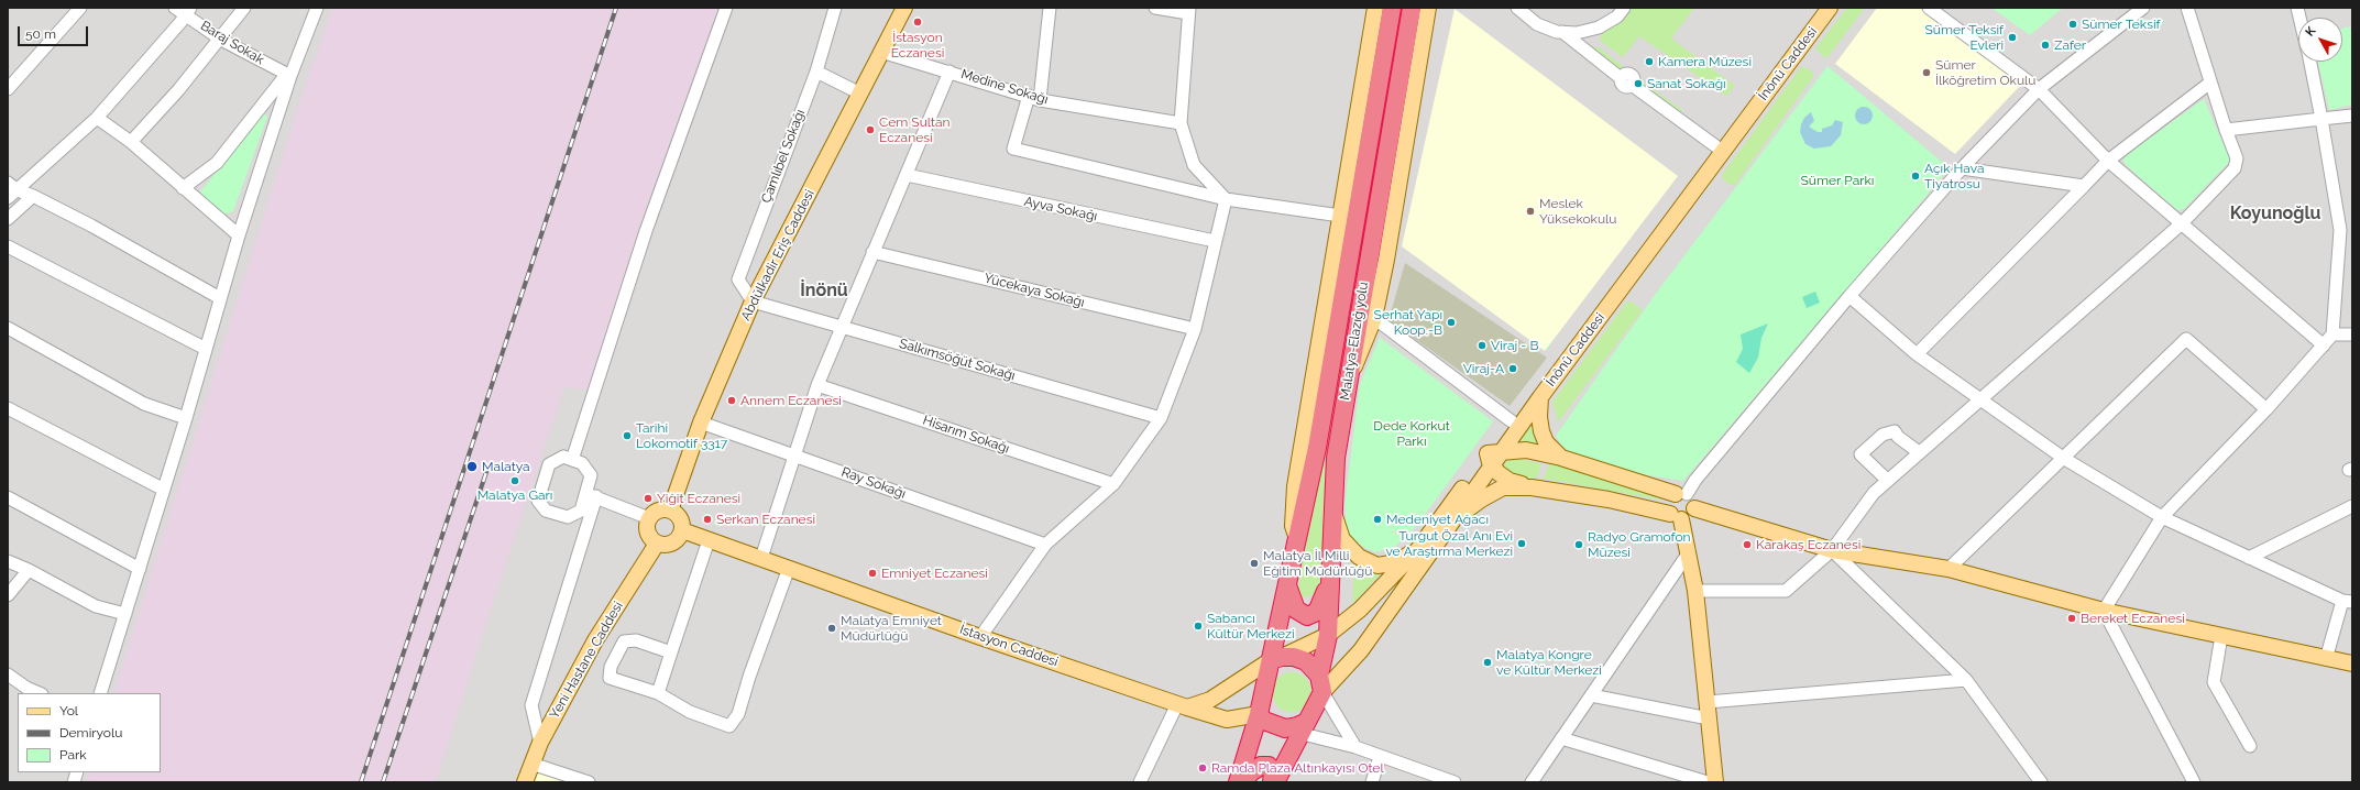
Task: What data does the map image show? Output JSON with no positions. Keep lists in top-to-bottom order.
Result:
{
  "streets": {
    "highway": ["Malatya-Elazığ yolu"],
    "main road": [
      "İnönü Caddesi",
      "Abdülkadir Eriş Caddesi",
      "İstasyon Caddesi",
      "Yeni Hastane Caddesi"
    ],
    "street": [
      "Baraj Sokak",
      "Medine Sokağı",
      "Çamlıbel Sokağı",
      "Ayva Sokağı",
      "Yücekaya Sokağı",
      "Salkımsöğüt Sokağı",
      "Hisarım Sokağı",
      "Ray Sokağı"
    ]
  },
  "crossings": [
    ["İnönü Caddesi", "Malatya-Elazığ yolu"],
    ["Medine Sokağı", "Abdülkadir Eriş Caddesi"],
    ["Çamlıbel Sokağı", "Abdülkadir Eriş Caddesi"],
    ["Çamlıbel Sokağı", "Salkımsöğüt Sokağı"],
    ["Abdülkadir Eriş Caddesi", "Salkımsöğüt Sokağı"],
    ["Abdülkadir Eriş Caddesi", "Ray Sokağı"],
    ["Abdülkadir Eriş Caddesi", "İstasyon Caddesi"],
    ["Abdülkadir Eriş Caddesi", "Yeni Hastane Caddesi"],
    ["Malatya-Elazığ yolu", "İstasyon Caddesi"],
    ["İstasyon Caddesi", "Yeni Hastane Caddesi"]
  ],
  "districts": ["Koyunoğlu", "İnönü"],
  "parks": ["Sümer Parkı", "Dede Korkut Parkı"],
  "places": [
    "İstasyon Eczanesi",
    "Sümer Teksif",
    "Sümer Teksif Evleri",
    "Zafer",
    "Kamera Müzesi",
    "Sümer İlköğretim Okulu",
    "Sanat Sokağı",
    "Cem Sultan Eczanesi",
    "Açık Hava Tiyatrosu",
    "Meslek Yüksekokulu",
    "Serhat Yapı Koop.-B",
    "Viraj - B",
    "Viraj-A",
    "Annem Eczanesi",
    "Tarihi Lokomotif 3317",
    "Malatya",
    "Malatya Garı",
    "Yiğit Eczanesi",
    "Serkan Eczanesi",
    "Medeniyet Ağacı",
    "Turgut Özal Anı Evi ve Araştırma Merkezi",
    "Radyo Gramofon Müzesi",
    "Karakaş Eczanesi",
    "Malatya İl Milli Eğitim Müdürlüğü",
    "Emniyet Eczanesi",
    "Bereket Eczanesi",
    "Sabancı Kültür Merkezi",
    "Malatya Emniyet Müdürlüğü",
    "Malatya Kongre ve Kültür Merkezi",
    "Ramda Plaza Altınkayısı Otel"
  ],
  "legend": ["Yol", "Demiryolu", "Park"],
  "scale_bar": "50 m",
  "north": "top left"
}
